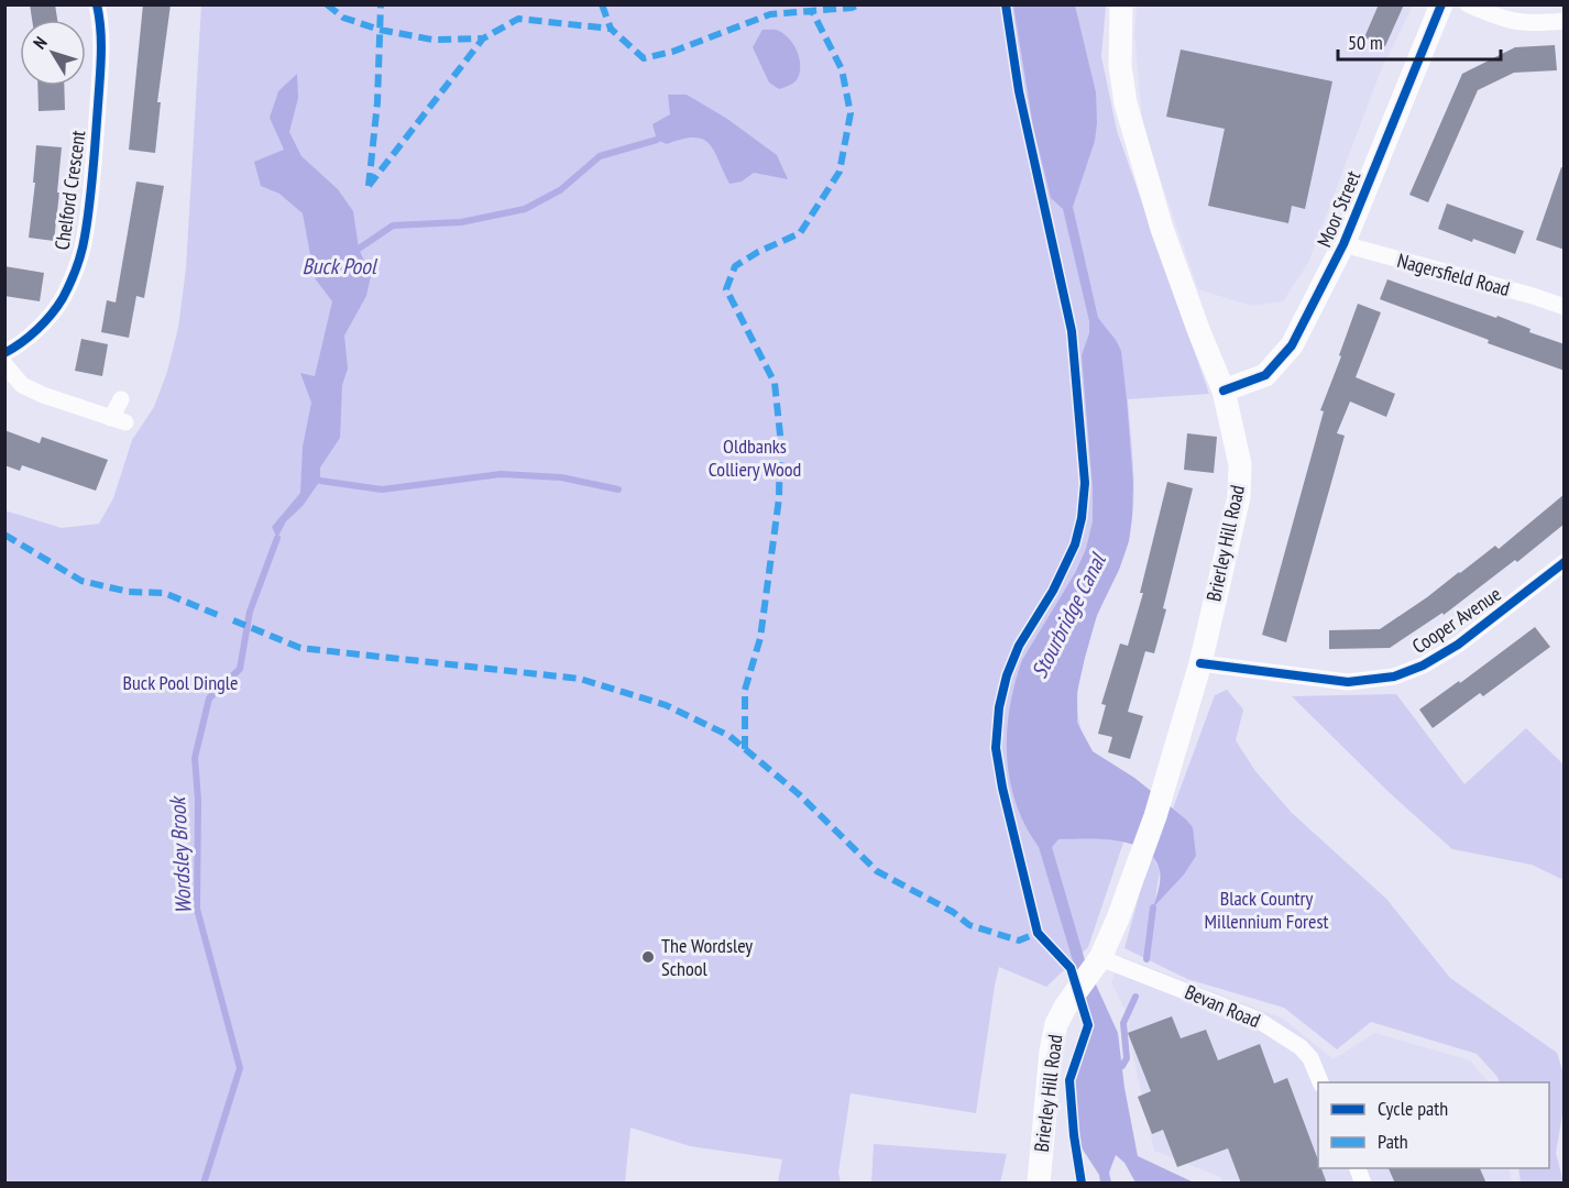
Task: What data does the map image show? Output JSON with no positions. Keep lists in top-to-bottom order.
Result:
{
  "streets": {
    "main road": ["Moor Street", "Brierley Hill Road"],
    "street": [
      "Chelford Crescent",
      "Nagersfield Road",
      "Cooper Avenue",
      "Bevan Road"
    ]
  },
  "crossings": [
    ["Moor Street", "Nagersfield Road"],
    ["Moor Street", "Brierley Hill Road"],
    ["Brierley Hill Road", "Cooper Avenue"],
    ["Brierley Hill Road", "Bevan Road"]
  ],
  "water": ["Buck Pool", "Stourbridge Canal", "Wordsley Brook"],
  "parks": ["Oldbanks Colliery Wood", "Buck Pool Dingle", "Black Country Millennium Forest"],
  "places": ["The Wordsley School"],
  "legend": ["Cycle path", "Path"],
  "scale_bar": "50 m",
  "north": "top left"
}
